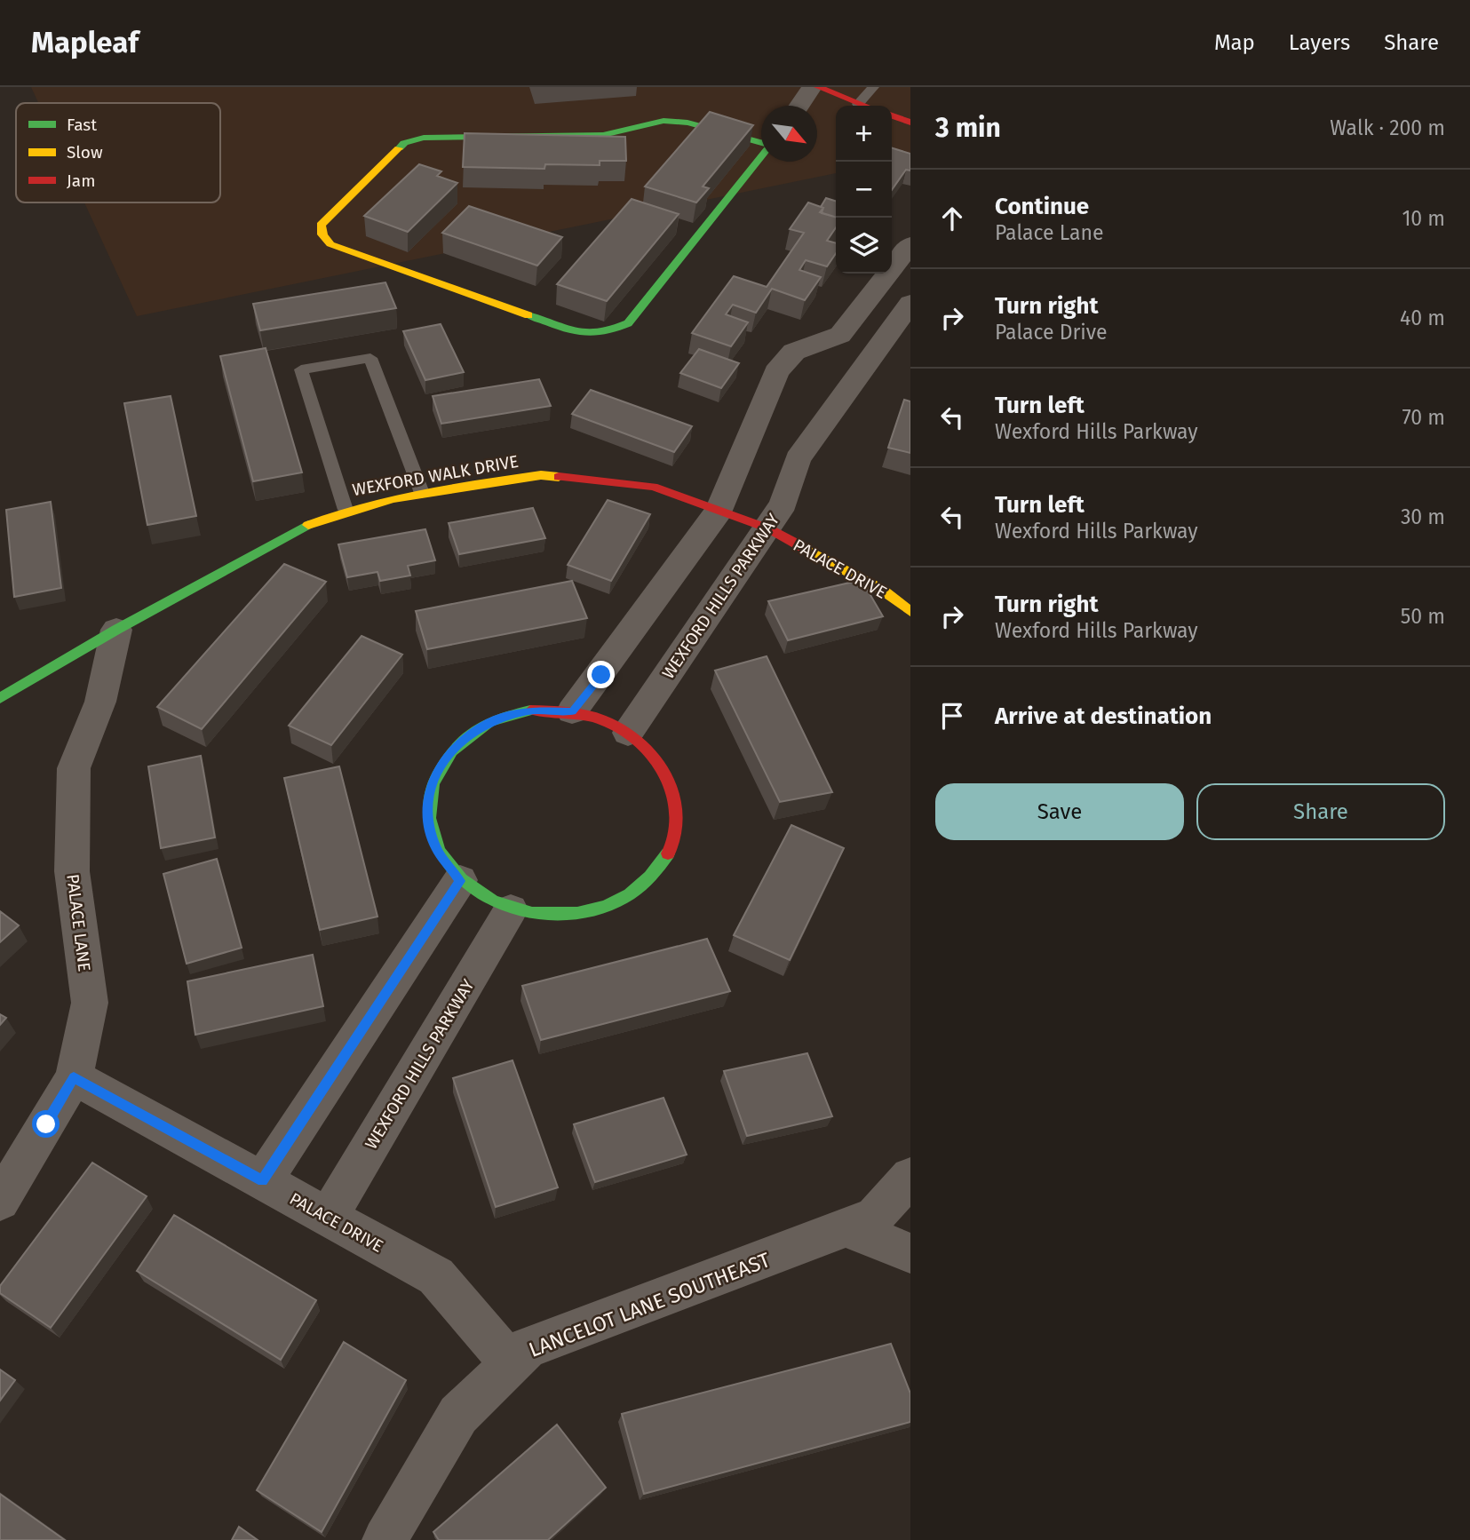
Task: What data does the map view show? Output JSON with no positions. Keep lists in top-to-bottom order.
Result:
{
  "streets": {
    "street": [
      "WEXFORD WALK DRIVE",
      "PALACE DRIVE",
      "WEXFORD HILLS PARKWAY",
      "PALACE LANE",
      "LANCELOT LANE SOUTHEAST"
    ]
  },
  "crossings": [
    ["WEXFORD WALK DRIVE", "PALACE DRIVE"],
    ["WEXFORD WALK DRIVE", "WEXFORD HILLS PARKWAY"],
    ["WEXFORD WALK DRIVE", "PALACE LANE"],
    ["PALACE DRIVE", "WEXFORD HILLS PARKWAY"],
    ["PALACE DRIVE", "PALACE LANE"],
    ["PALACE DRIVE", "LANCELOT LANE SOUTHEAST"]
  ],
  "legend": ["Fast", "Slow", "Jam"],
  "north": "bottom right",
  "page": {
    "header": "Mapleaf",
    "nav": ["Map", "Layers", "Share"],
    "heading": ["3 min", "Walk · 200 m"],
    "map_buttons": ["+", "−"],
    "list": [
      ["Continue", "Palace Lane", "10 m"],
      ["Turn right", "Palace Drive", "40 m"],
      ["Turn left", "Wexford Hills Parkway", "70 m"],
      ["Turn left", "Wexford Hills Parkway", "30 m"],
      ["Turn right", "Wexford Hills Parkway", "50 m"],
      "Arrive at destination"
    ],
    "buttons": ["Save", "Share"]
  }
}
